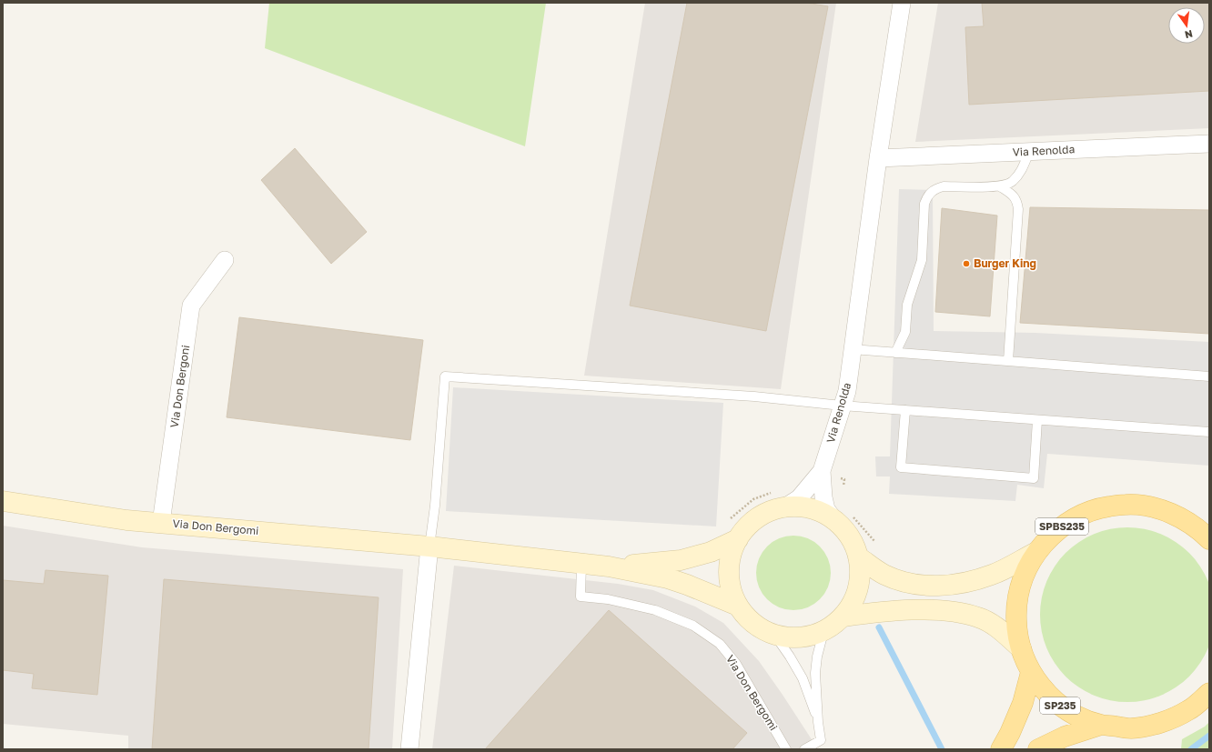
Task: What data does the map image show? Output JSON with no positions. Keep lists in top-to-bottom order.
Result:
{
  "streets": {
    "main road": ["SPBS235", "SP235"],
    "street": ["Via Renolda", "Via Don Bergoni", "Via Don Bergomi"]
  },
  "crossings": [
    ["Via Renolda", "Via Don Bergomi"],
    ["Via Don Bergoni", "Via Don Bergomi"],
    ["SPBS235", "SP235"]
  ],
  "places": ["Burger King"],
  "north": "bottom"
}
